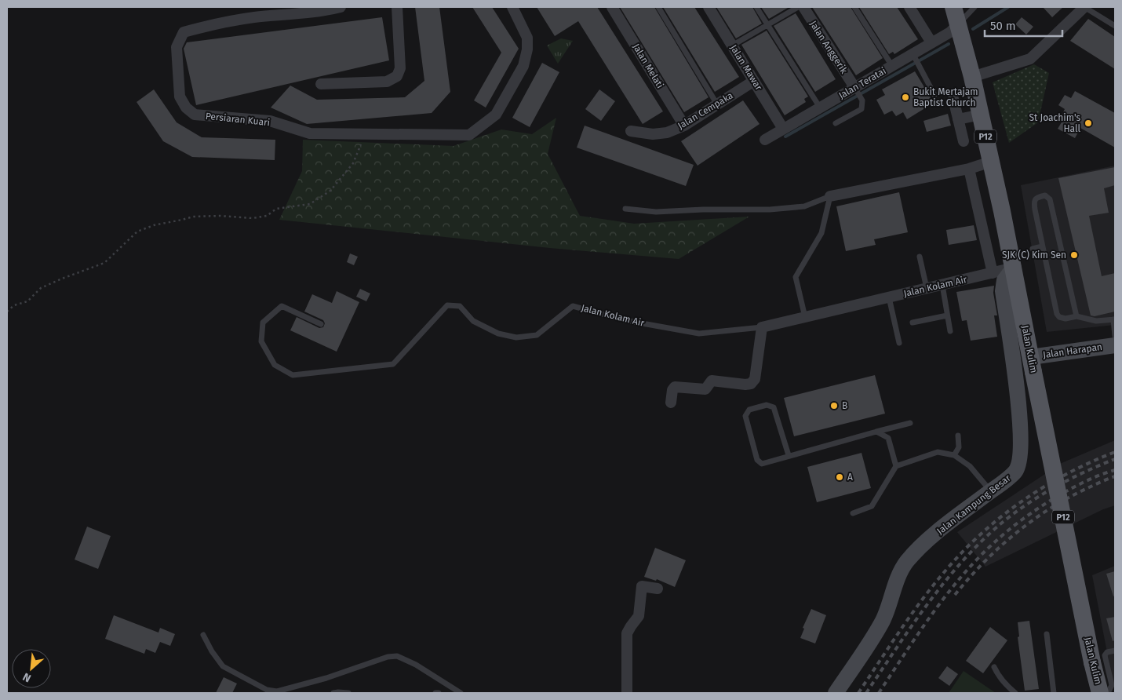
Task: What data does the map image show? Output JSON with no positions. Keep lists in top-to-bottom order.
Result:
{
  "streets": {
    "main road": ["P12", "Jalan Kulim"],
    "street": [
      "Jalan Anggerik",
      "Jalan Melati",
      "Jalan Mawar",
      "Jalan Teratai",
      "Jalan Cempaka",
      "Persiaran Kuari",
      "Jalan Kolam Air",
      "Jalan Harapan",
      "Jalan Kampung Besar"
    ]
  },
  "crossings": [
    ["Jalan Anggerik", "Jalan Teratai"],
    ["Jalan Melati", "Jalan Cempaka"],
    ["Jalan Mawar", "Jalan Teratai"],
    ["Jalan Mawar", "Jalan Cempaka"],
    ["Jalan Teratai", "Jalan Kulim"],
    ["Jalan Kolam Air", "Jalan Kulim"],
    ["Jalan Kolam Air", "Jalan Kampung Besar"],
    ["Jalan Kulim", "Jalan Harapan"],
    ["Jalan Kulim", "Jalan Kampung Besar"]
  ],
  "places": [
    "Bukit Mertajam Baptist Church",
    "St Joachim's Hall",
    "SJK (C) Kim Sen",
    "B",
    "A"
  ],
  "scale_bar": "50 m",
  "north": "bottom left"
}
